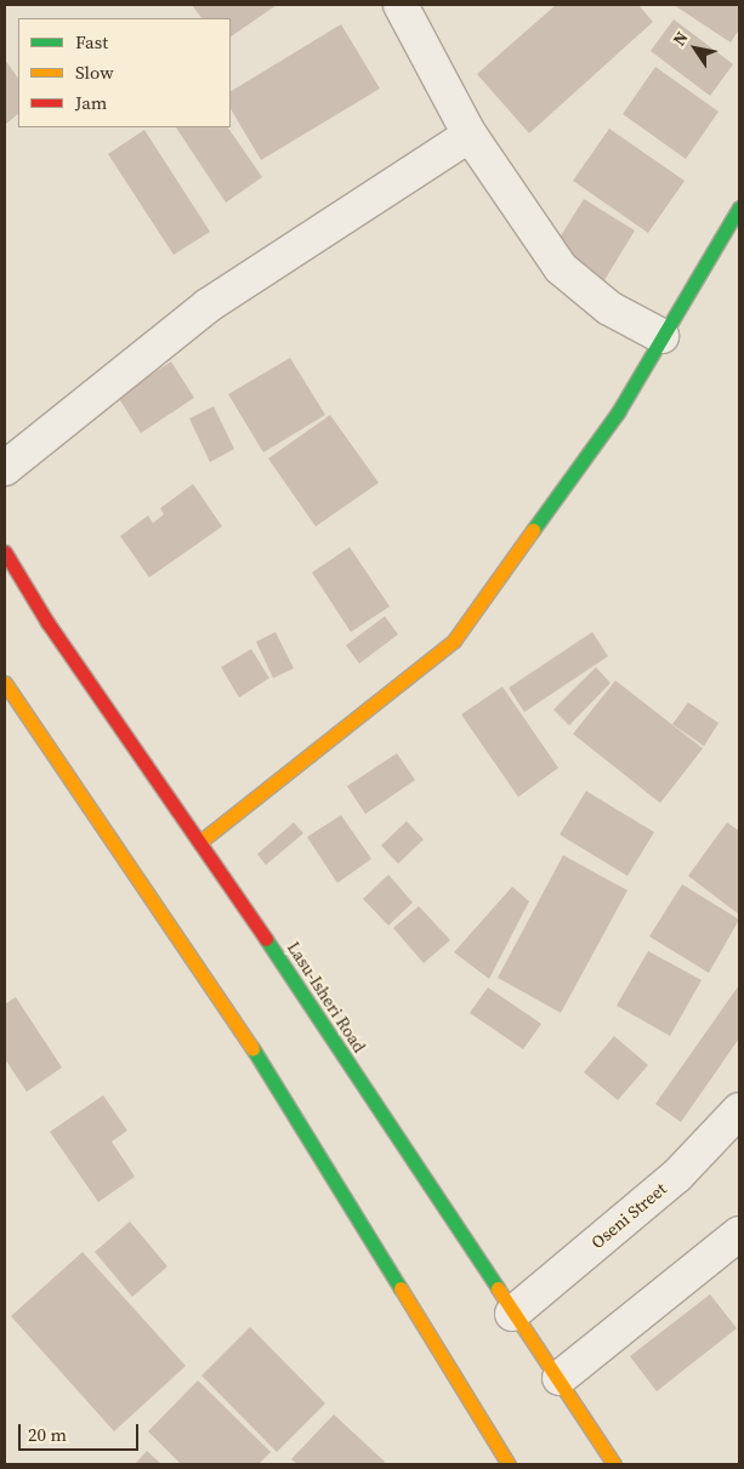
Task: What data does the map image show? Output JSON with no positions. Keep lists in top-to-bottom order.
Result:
{
  "streets": {
    "main road": ["Lasu-Isheri Road"],
    "street": ["Oseni Street"]
  },
  "crossings": [
    ["Lasu-Isheri Road", "Oseni Street"]
  ],
  "legend": ["Fast", "Slow", "Jam"],
  "scale_bar": "20 m",
  "north": "top left"
}
